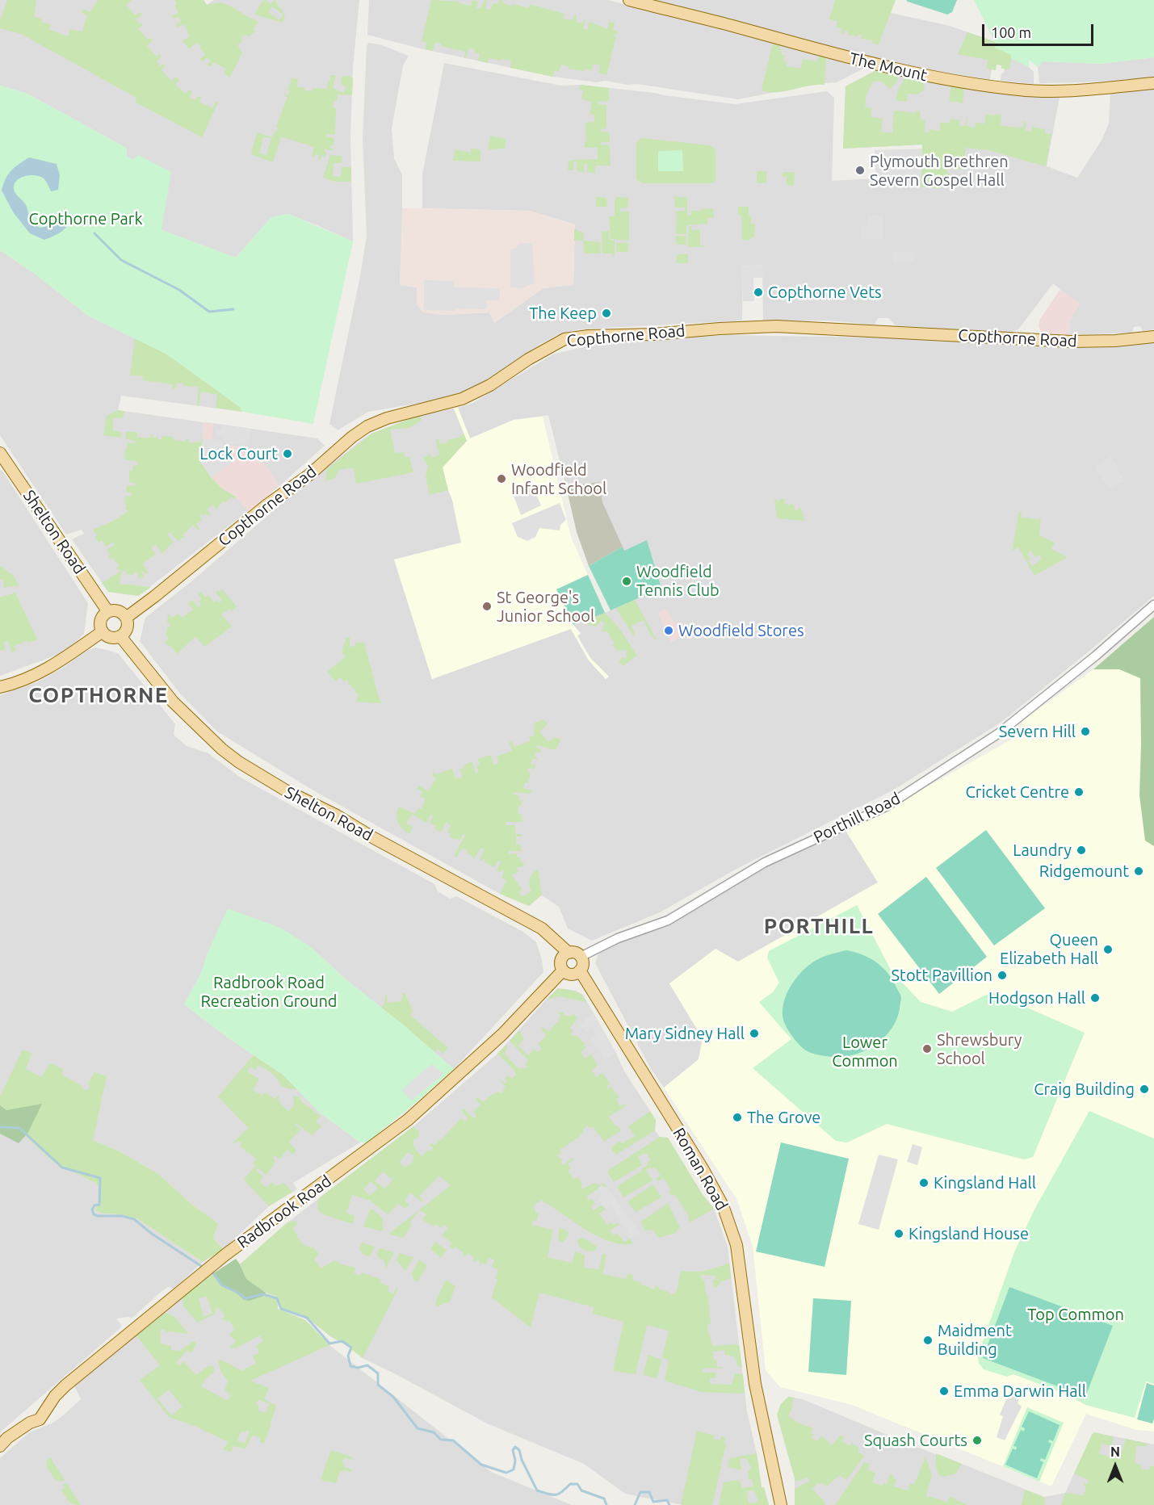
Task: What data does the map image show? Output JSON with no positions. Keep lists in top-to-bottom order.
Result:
{
  "streets": {
    "main road": [
      "The Mount",
      "Copthorne Road",
      "Shelton Road",
      "Roman Road",
      "Radbrook Road"
    ],
    "street": ["Porthill Road"]
  },
  "crossings": [
    ["Copthorne Road", "Shelton Road"],
    ["Shelton Road", "Porthill Road"],
    ["Shelton Road", "Roman Road"],
    ["Shelton Road", "Radbrook Road"],
    ["Porthill Road", "Roman Road"],
    ["Porthill Road", "Radbrook Road"],
    ["Roman Road", "Radbrook Road"]
  ],
  "districts": ["COPTHORNE", "PORTHILL"],
  "parks": [
    "Copthorne Park",
    "Radbrook Road Recreation Ground",
    "Lower Common",
    "Top Common"
  ],
  "places": [
    "Plymouth Brethren Severn Gospel Hall",
    "Copthorne Vets",
    "The Keep",
    "Lock Court",
    "Woodfield Infant School",
    "Woodfield Tennis Club",
    "St George's Junior School",
    "Woodfield Stores",
    "Severn Hill",
    "Cricket Centre",
    "Laundry",
    "Ridgemount",
    "Queen Elizabeth Hall",
    "Stott Pavillion",
    "Hodgson Hall",
    "Mary Sidney Hall",
    "Shrewsbury School",
    "Craig Building",
    "The Grove",
    "Kingsland Hall",
    "Kingsland House",
    "Maidment Building",
    "Emma Darwin Hall",
    "Squash Courts"
  ],
  "scale_bar": "100 m",
  "north": "top"
}
